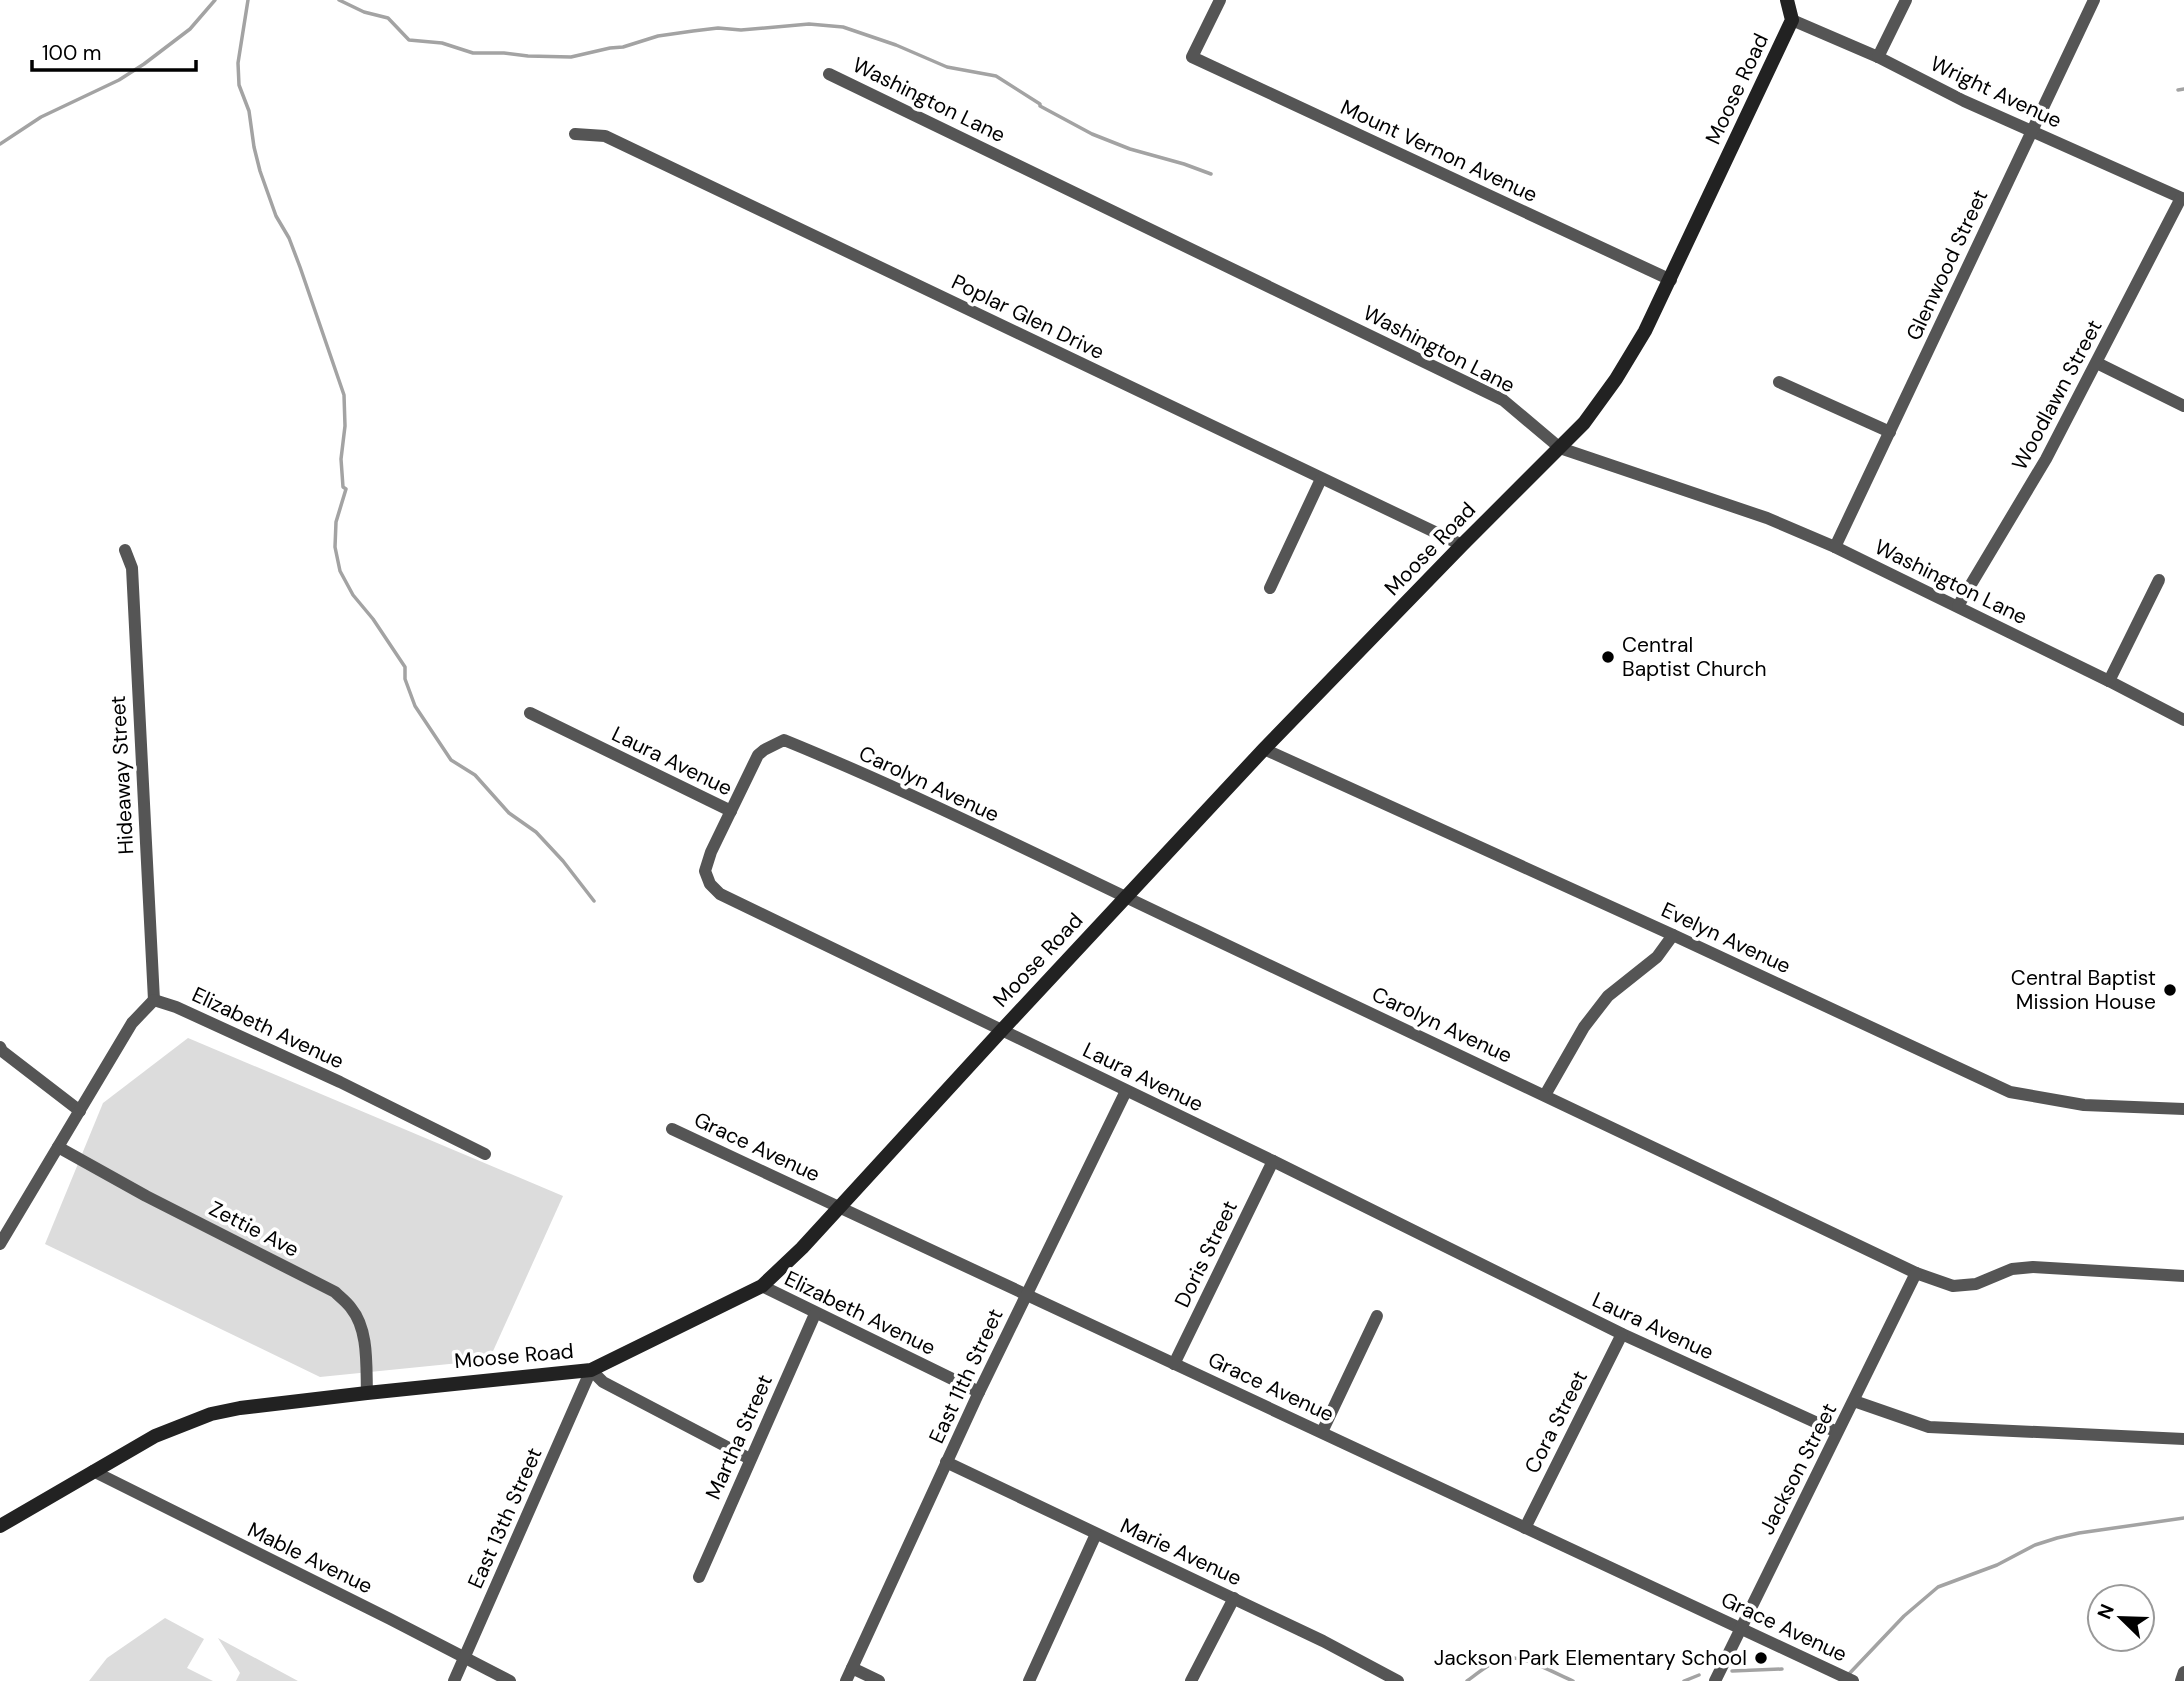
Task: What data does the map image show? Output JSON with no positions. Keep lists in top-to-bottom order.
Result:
{
  "streets": {
    "street": [
      "Moose Road",
      "Wright Avenue",
      "Washington Lane",
      "Mount Vernon Avenue",
      "Glenwood Street",
      "Poplar Glen Drive",
      "Woodlawn Street",
      "Laura Avenue",
      "Hideaway Street",
      "Carolyn Avenue",
      "Evelyn Avenue",
      "Elizabeth Avenue",
      "Grace Avenue",
      "Zettie Ave",
      "Doris Street",
      "East 11th Street",
      "Cora Street",
      "Martha Street",
      "Jackson Street",
      "East 13th Street",
      "Marie Avenue",
      "Mable Avenue"
    ]
  },
  "crossings": [
    ["Moose Road", "Wright Avenue"],
    ["Moose Road", "Washington Lane"],
    ["Moose Road", "Mount Vernon Avenue"],
    ["Moose Road", "Poplar Glen Drive"],
    ["Moose Road", "Laura Avenue"],
    ["Moose Road", "Carolyn Avenue"],
    ["Moose Road", "Evelyn Avenue"],
    ["Moose Road", "Elizabeth Avenue"],
    ["Moose Road", "Grace Avenue"],
    ["Moose Road", "Zettie Ave"],
    ["Moose Road", "East 13th Street"],
    ["Moose Road", "Mable Avenue"],
    ["Wright Avenue", "Glenwood Street"],
    ["Wright Avenue", "Woodlawn Street"],
    ["Washington Lane", "Glenwood Street"],
    ["Washington Lane", "Woodlawn Street"],
    ["Laura Avenue", "Carolyn Avenue"],
    ["Laura Avenue", "Doris Street"],
    ["Laura Avenue", "East 11th Street"],
    ["Laura Avenue", "Cora Street"],
    ["Laura Avenue", "Jackson Street"],
    ["Hideaway Street", "Elizabeth Avenue"],
    ["Carolyn Avenue", "Jackson Street"],
    ["Elizabeth Avenue", "East 11th Street"],
    ["Elizabeth Avenue", "Martha Street"],
    ["Grace Avenue", "Doris Street"],
    ["Grace Avenue", "East 11th Street"],
    ["Grace Avenue", "Cora Street"],
    ["Grace Avenue", "Jackson Street"],
    ["East 11th Street", "Marie Avenue"],
    ["East 13th Street", "Mable Avenue"]
  ],
  "places": ["Central Baptist Church", "Central Baptist Mission House", "Jackson Park Elementary School"],
  "scale_bar": "100 m",
  "north": "top left"
}
